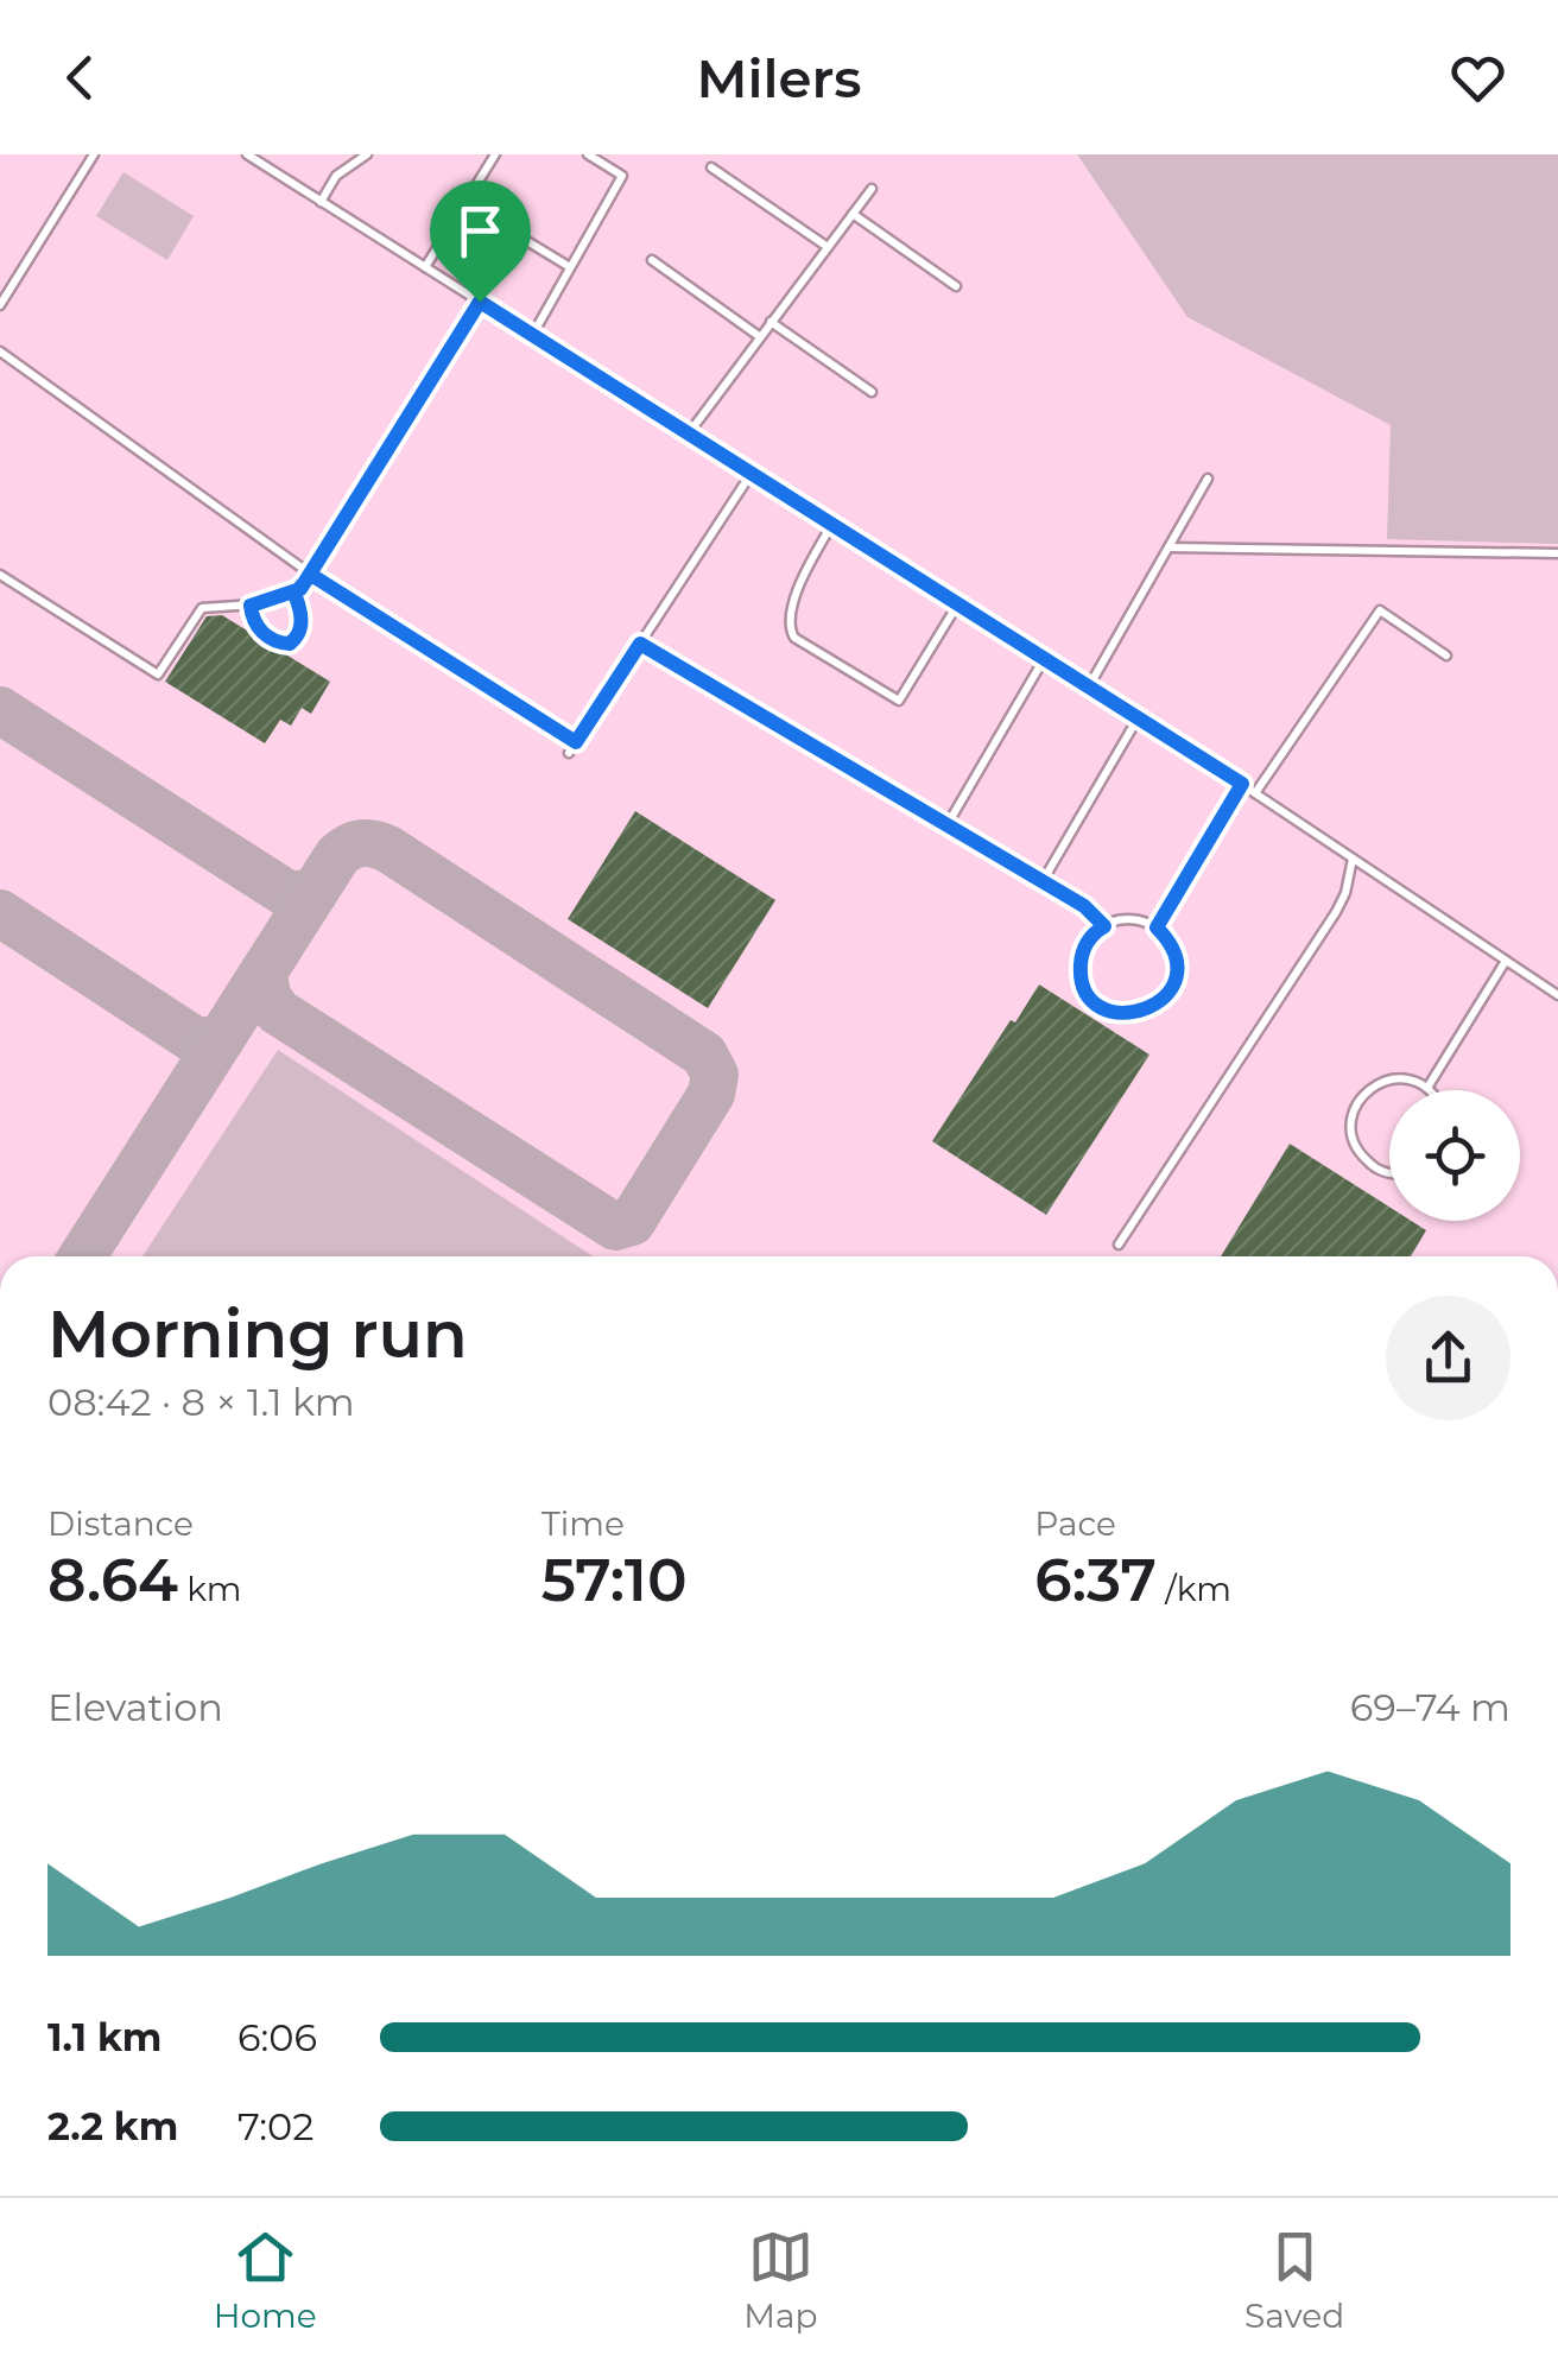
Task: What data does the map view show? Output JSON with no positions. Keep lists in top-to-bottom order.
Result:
{
  "page": {
    "header": "Milers",
    "heading": ["Morning run", "08:42 · 8 × 1.1 km"],
    "stats": [
      ["Distance", "8.64 km"],
      ["Time", "57:10"],
      ["Pace", "6:37 /km"]
    ],
    "chart": ["Elevation", "69–74 m"],
    "list": [
      {
        "name": "1.1 km",
        "note": "6:06"
      },
      {
        "name": "2.2 km",
        "note": "7:02"
      }
    ],
    "tabs": ["Home", "Map", "Saved"]
  }
}
